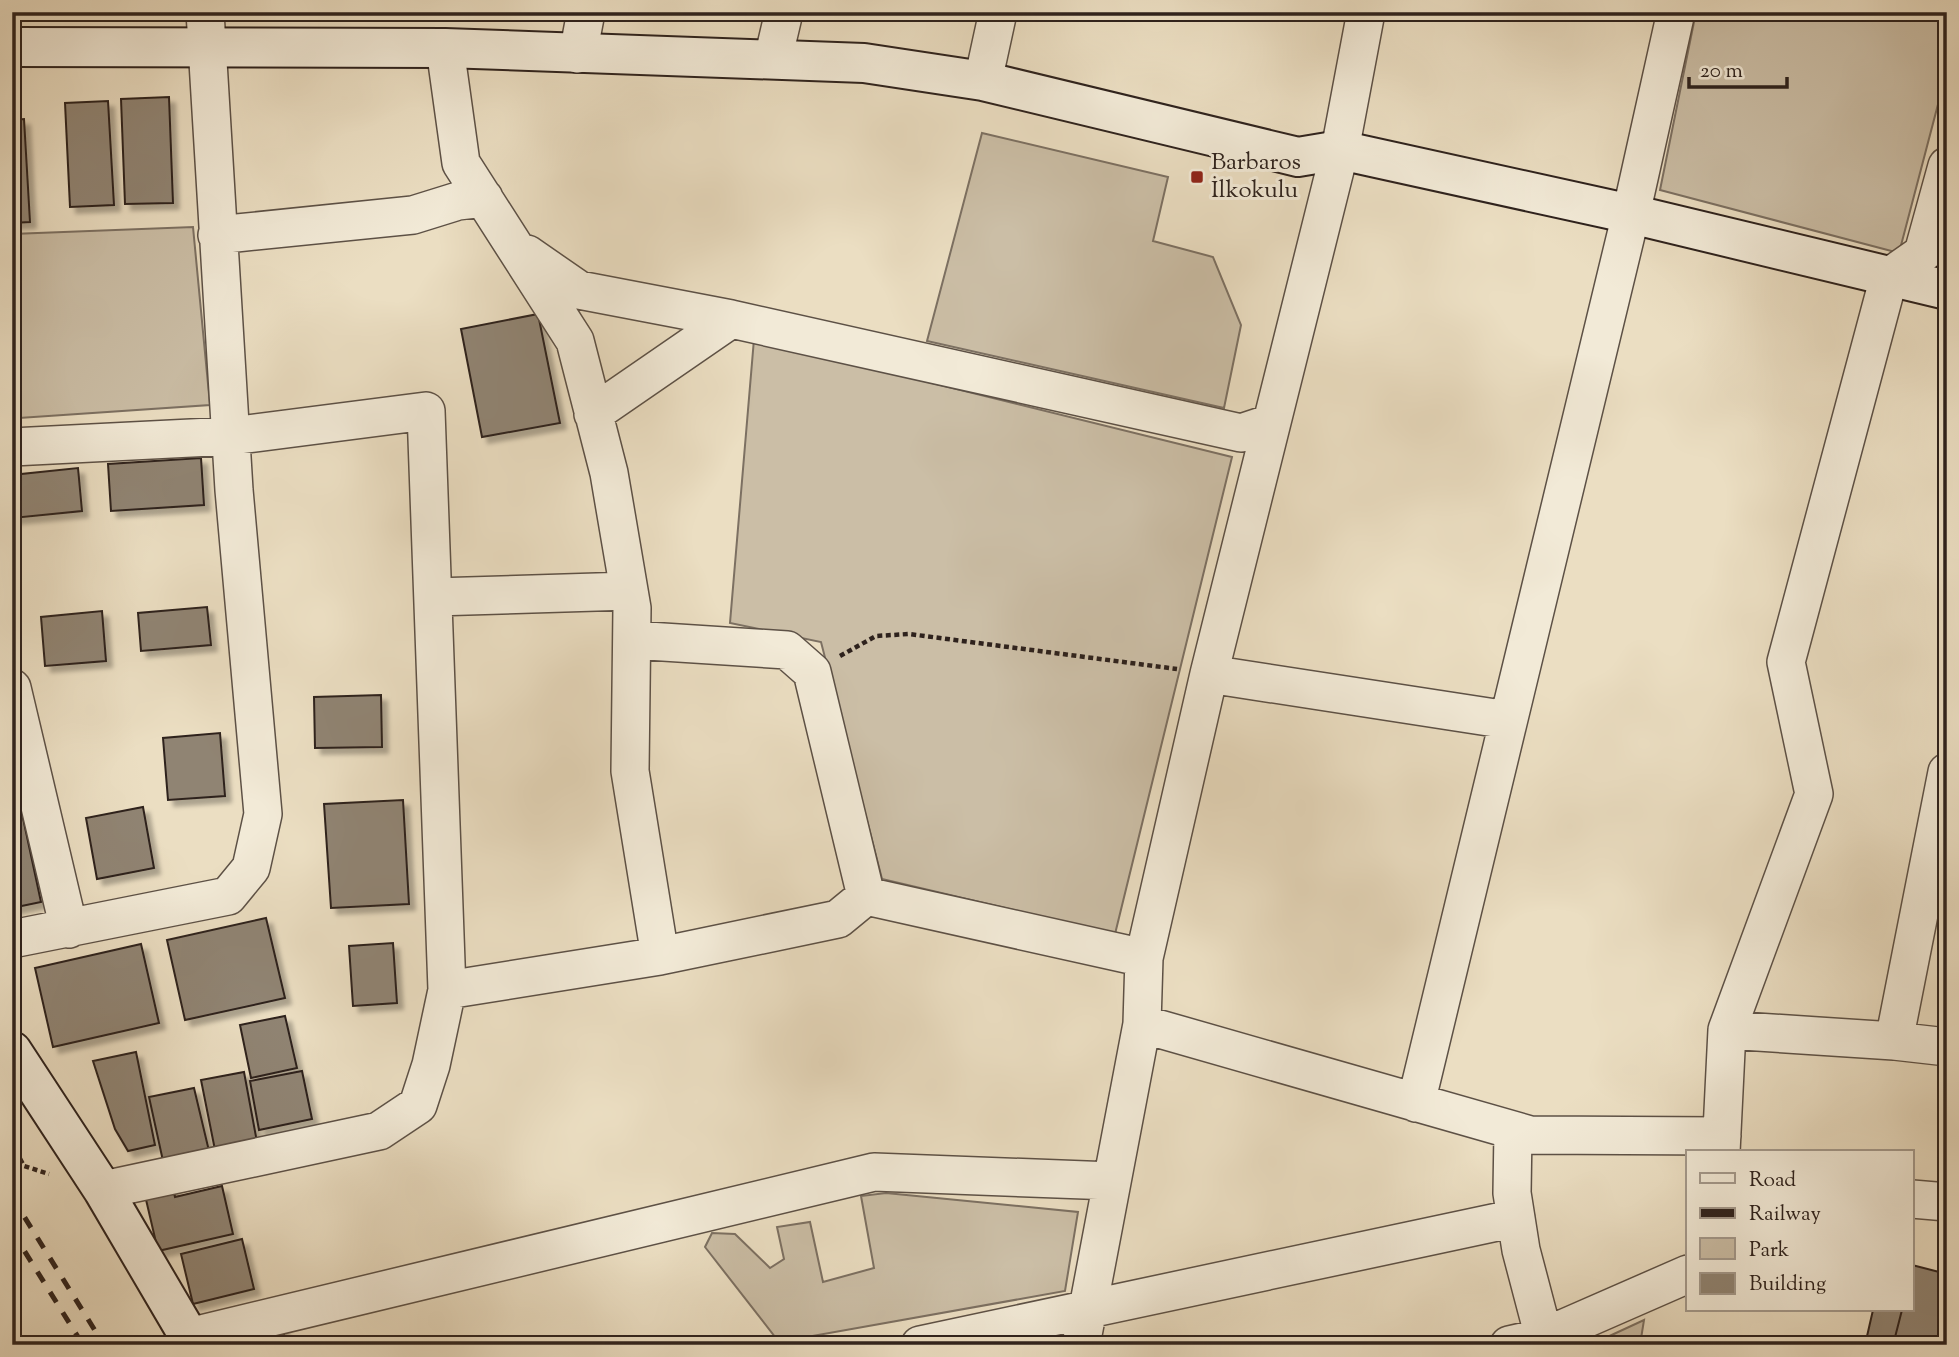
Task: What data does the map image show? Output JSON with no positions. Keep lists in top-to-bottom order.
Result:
{
  "places": {
    "transit": ["Barbaros İlkokulu"]
  },
  "legend": [
    "Road",
    "Railway",
    "Park",
    "Building"
  ],
  "scale_bar": "20 m"
}
